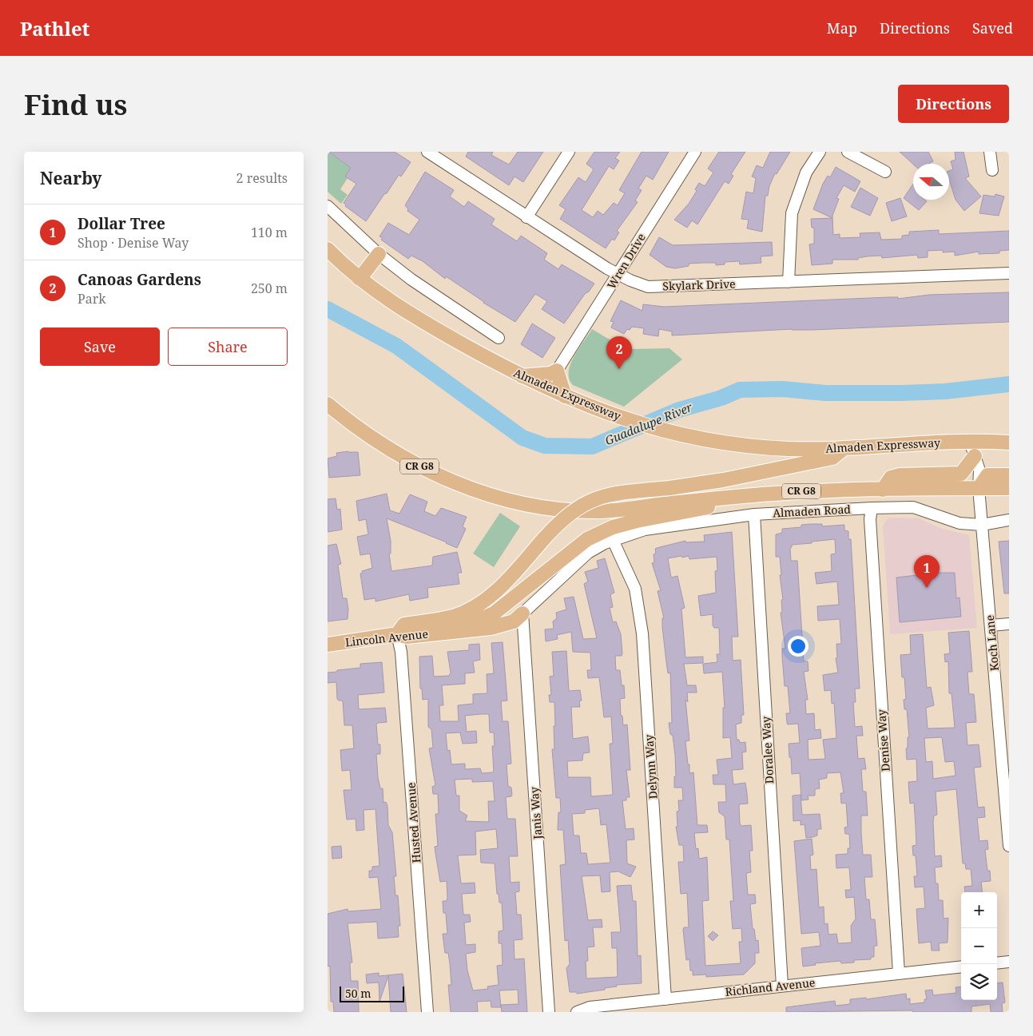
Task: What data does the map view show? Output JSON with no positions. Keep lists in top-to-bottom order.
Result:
{
  "streets": {
    "main road": ["Almaden Expressway", "CR G8", "Lincoln Avenue"],
    "street": [
      "Wren Drive",
      "Skylark Drive",
      "Almaden Road",
      "Koch Lane",
      "Denise Way",
      "Doralee Way",
      "Delynn Way",
      "Janis Way",
      "Husted Avenue",
      "Richland Avenue"
    ]
  },
  "crossings": [
    ["Wren Drive", "Skylark Drive"],
    ["Almaden Expressway", "Koch Lane"],
    ["CR G8", "Koch Lane"],
    ["Almaden Road", "Koch Lane"],
    ["Almaden Road", "Denise Way"],
    ["Almaden Road", "Doralee Way"],
    ["Almaden Road", "Delynn Way"],
    ["Lincoln Avenue", "Husted Avenue"],
    ["Denise Way", "Richland Avenue"],
    ["Doralee Way", "Richland Avenue"],
    ["Delynn Way", "Richland Avenue"]
  ],
  "water": ["Guadalupe River"],
  "scale_bar": "50 m",
  "north": "left",
  "page": {
    "header": "Pathlet",
    "nav": ["Map", "Directions", "Saved"],
    "buttons": [
      "Directions",
      ["Save", "Share"]
    ],
    "title": "Find us",
    "heading": ["Nearby", "2 results"],
    "list": [
      {
        "mark": "1",
        "name": "Dollar Tree",
        "note": "Shop · Denise Way",
        "value": "110 m"
      },
      {
        "mark": "2",
        "name": "Canoas Gardens",
        "note": "Park",
        "value": "250 m"
      }
    ],
    "pins": ["2", "1"],
    "map_buttons": ["+", "−"],
    "scale": "50 m"
  }
}
